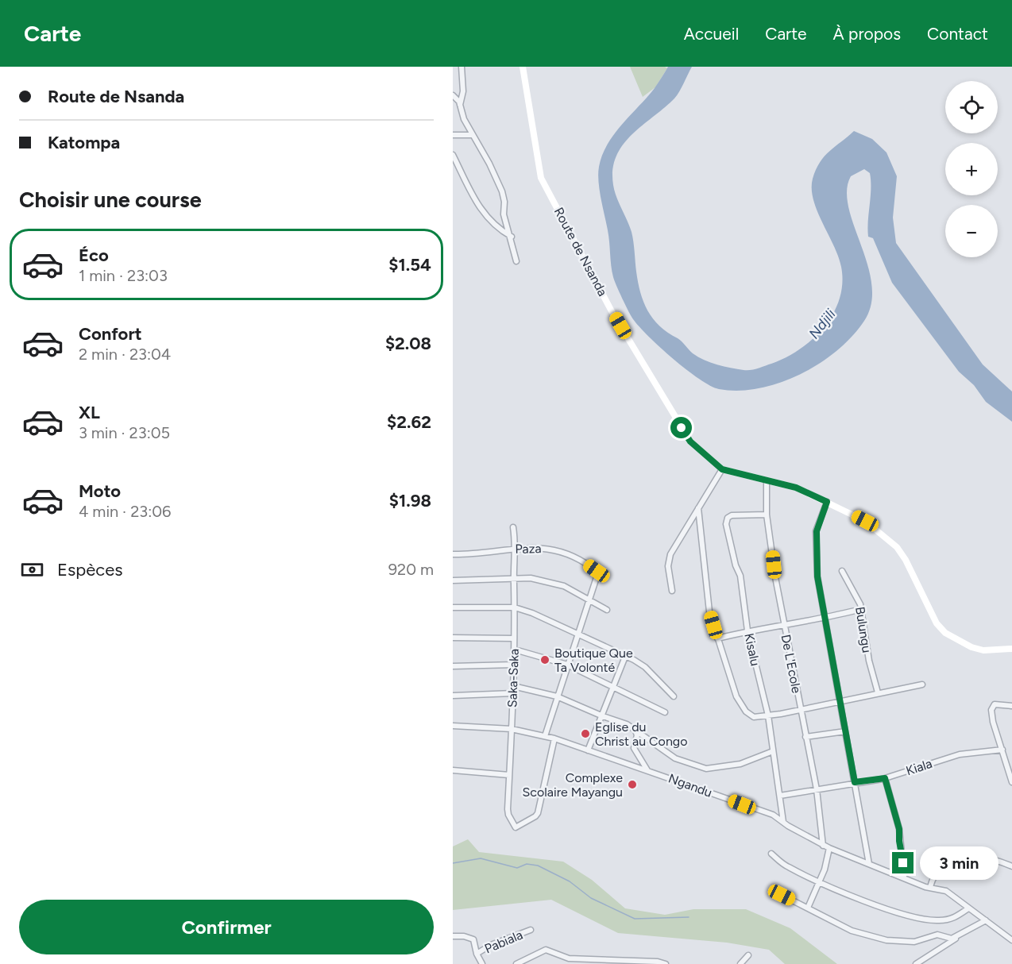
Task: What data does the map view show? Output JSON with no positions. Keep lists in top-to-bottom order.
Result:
{
  "streets": {
    "street": [
      "Route de Nsanda",
      "Paza",
      "Bulungu",
      "Kisalu",
      "De L'Ecole",
      "Saka-Saka",
      "Kiala",
      "Ngandu",
      "Pabiala"
    ]
  },
  "crossings": [
    ["Route de Nsanda", "De L'Ecole"],
    ["Paza", "Saka-Saka"],
    ["Kisalu", "De L'Ecole"],
    ["Kisalu", "Kiala"],
    ["Kisalu", "Ngandu"],
    ["De L'Ecole", "Kiala"],
    ["De L'Ecole", "Ngandu"],
    ["Saka-Saka", "Ngandu"]
  ],
  "water": ["Ndjili"],
  "places": ["Boutique Que Ta Volonté", "Eglise du Christ au Congo", "Complexe Scolaire Mayangu"],
  "page": {
    "header": "Carte",
    "nav": [
      "Accueil",
      "Carte",
      "À propos",
      "Contact"
    ],
    "banner": ["Route de Nsanda", "Katompa"],
    "map_buttons": ["+", "−"],
    "heading": "Choisir une course",
    "list": [
      {
        "name": "Éco",
        "note": "1 min · 23:03",
        "value": "$1.54"
      },
      {
        "name": "Confort",
        "note": "2 min · 23:04",
        "value": "$2.08"
      },
      {
        "name": "XL",
        "note": "3 min · 23:05",
        "value": "$2.62"
      },
      {
        "name": "Moto",
        "note": "4 min · 23:06",
        "value": "$1.98"
      }
    ],
    "pay": ["Espèces", "920 m"],
    "bubble": "3 min",
    "buttons": "Confirmer"
  }
}
